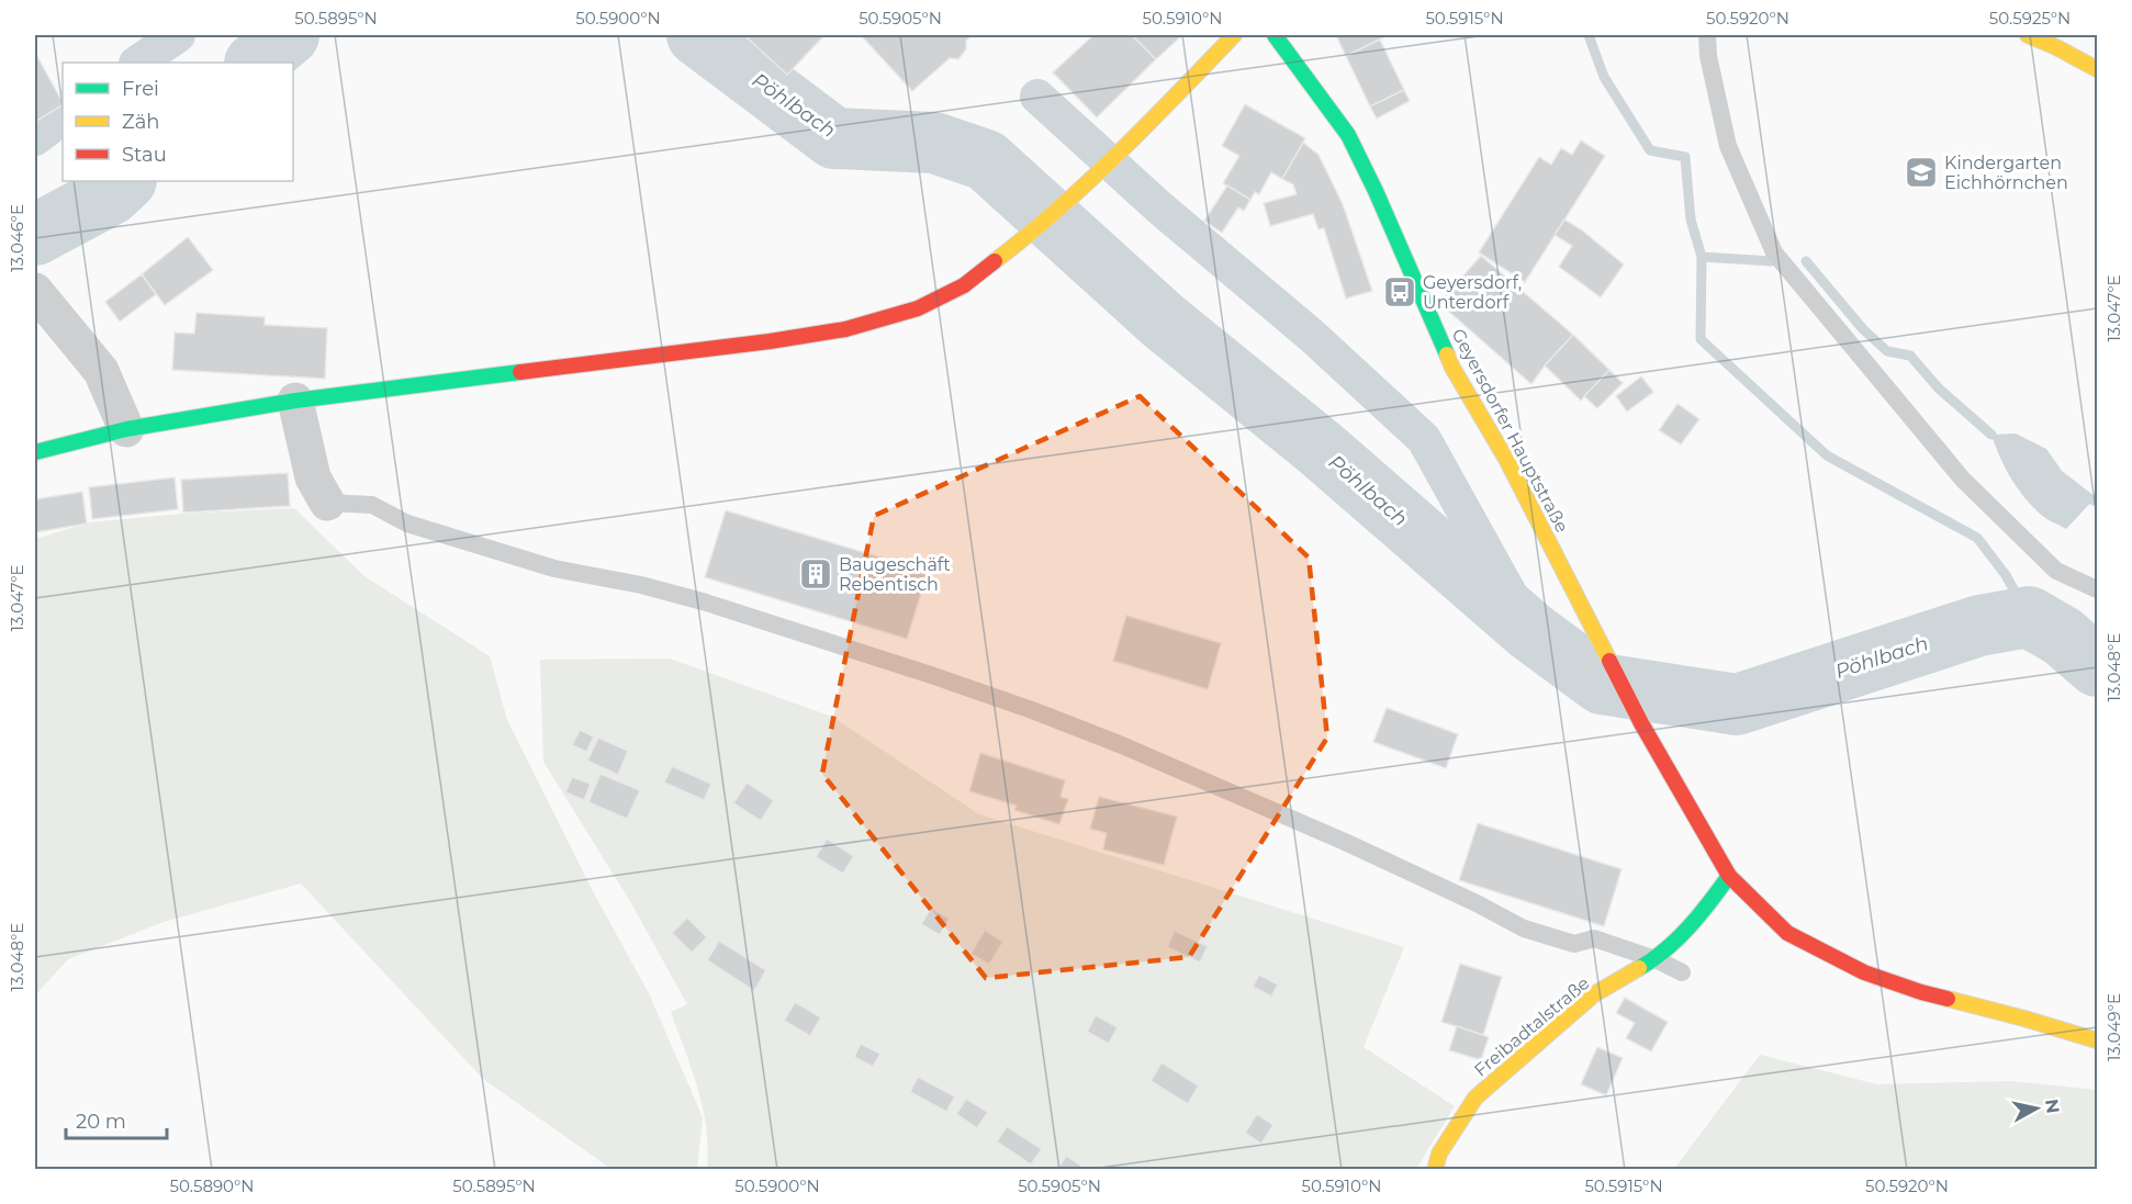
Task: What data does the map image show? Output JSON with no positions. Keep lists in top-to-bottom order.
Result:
{
  "streets": {
    "main road": ["Geyersdorfer Hauptstraße", "Freibadtalstraße"]
  },
  "crossings": [
    ["Geyersdorfer Hauptstraße", "Freibadtalstraße"]
  ],
  "water": ["Pöhlbach"],
  "places": {
    "school or university": ["Kindergarten Eichhörnchen"],
    "bus stop": ["Geyersdorf, Unterdorf"],
    "building": ["Baugeschäft Rebentisch"]
  },
  "legend": ["Frei", "Zäh", "Stau"],
  "scale_bar": "20 m",
  "north": "right",
  "coordinates": [
    "50.5895°N",
    "50.5900°N",
    "50.5905°N",
    "50.5910°N",
    "50.5915°N",
    "50.5920°N",
    "50.5925°N",
    "13.046°E",
    "13.047°E",
    "13.048°E",
    "13.049°E",
    "50.5890°N"
  ]
}
